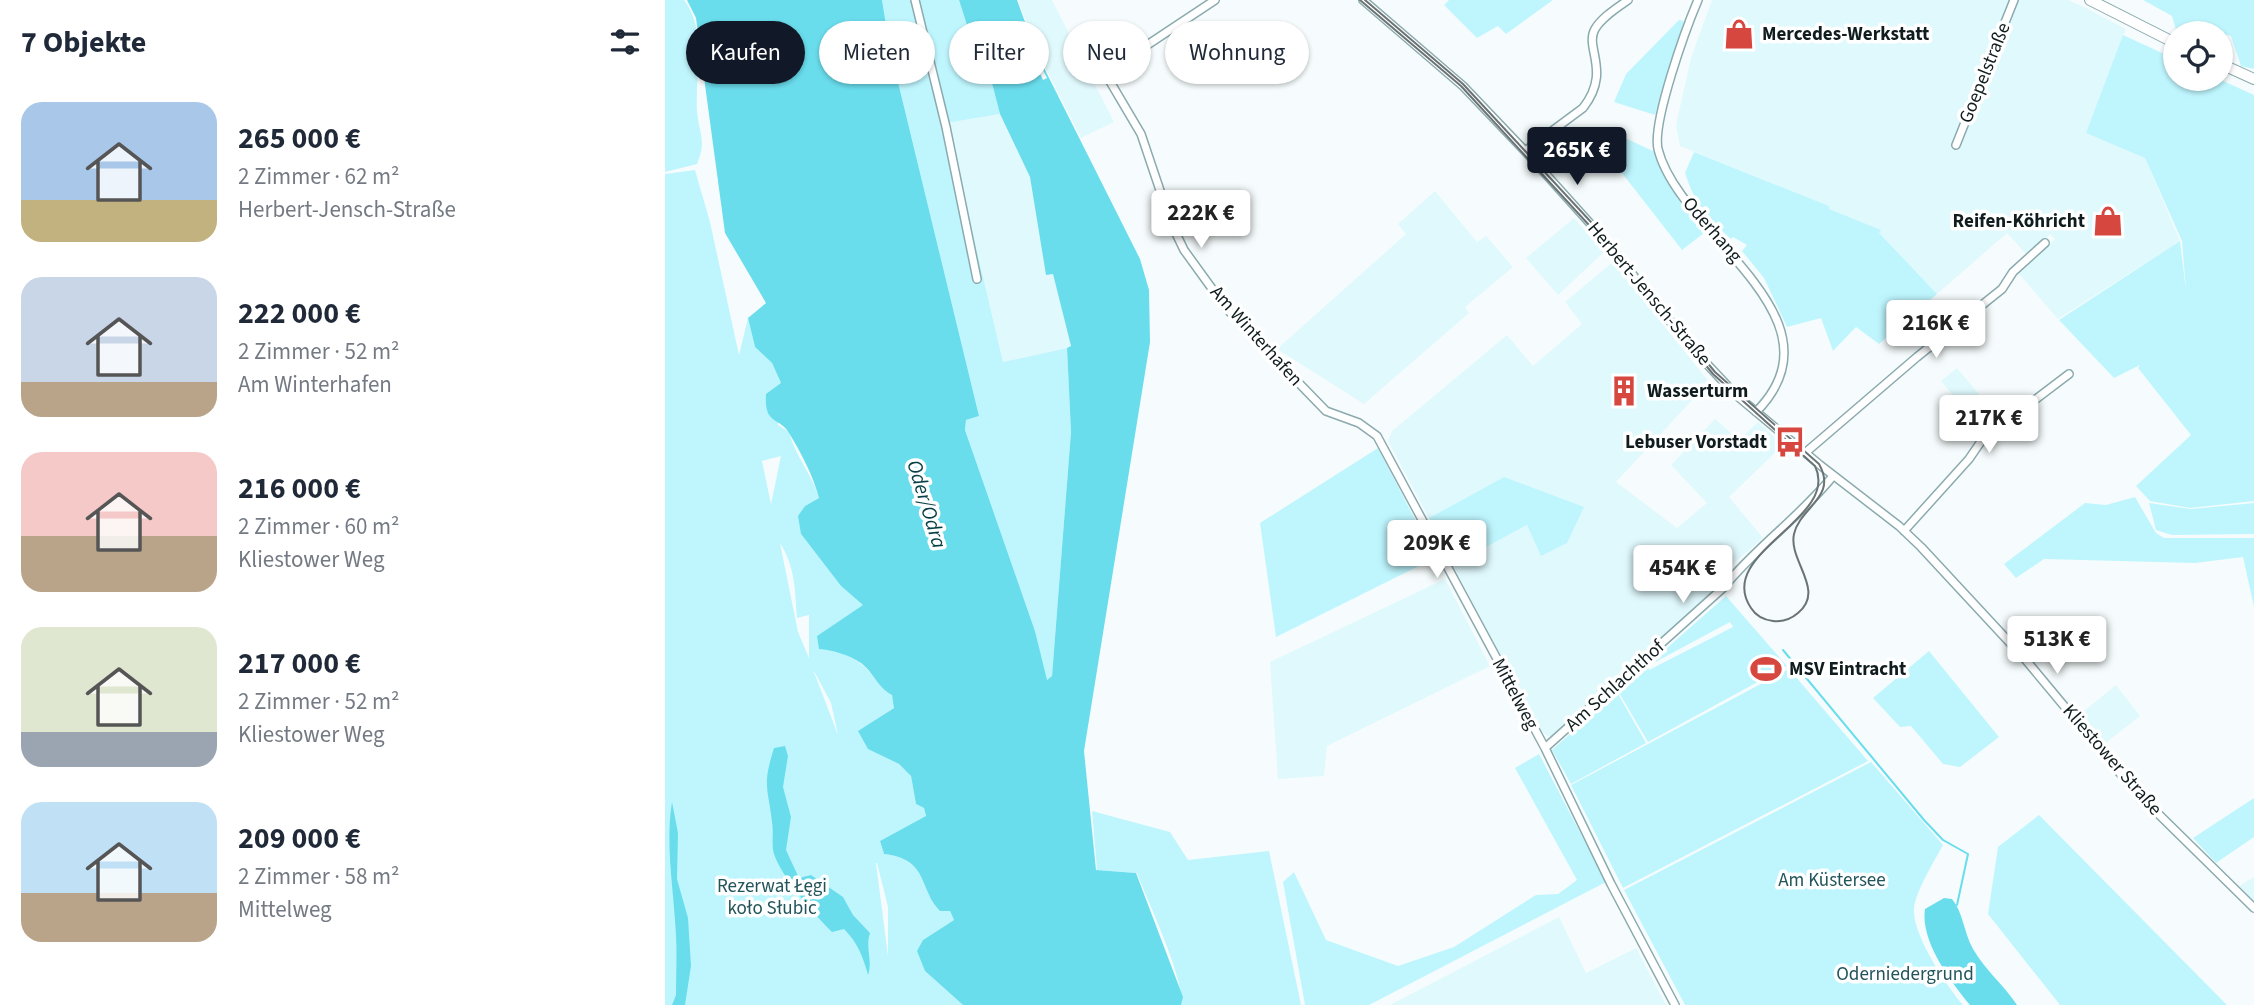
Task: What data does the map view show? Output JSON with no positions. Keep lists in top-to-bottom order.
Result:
{
  "streets": {
    "street": [
      "Goepelstraße",
      "Oderhang",
      "Herbert-Jensch-Straße",
      "Am Winterhafen",
      "Am Schlachthof",
      "Mittelweg",
      "Kliestower Straße"
    ]
  },
  "crossings": [
    ["Oderhang", "Herbert-Jensch-Straße"],
    ["Oderhang", "Kliestower Straße"],
    ["Herbert-Jensch-Straße", "Kliestower Straße"],
    ["Am Winterhafen", "Mittelweg"],
    ["Am Schlachthof", "Mittelweg"],
    ["Am Schlachthof", "Kliestower Straße"]
  ],
  "water": ["Oder/Odra"],
  "parks": ["Am Küstersee", "Rezerwat Łęgi koło Słubic", "Oderniedergrund"],
  "places": {
    "shop": ["Mercedes-Werkstatt", "Reifen-Köhricht"],
    "building": ["Wasserturm"],
    "bus stop": ["Lebuser Vorstadt"],
    "sports": ["MSV Eintracht"]
  },
  "page": {
    "heading": "7 Objekte",
    "chip": [
      "Kaufen",
      "Mieten",
      "Filter",
      "Neu",
      "Wohnung"
    ],
    "list": [
      {
        "name": "265 000 €",
        "note": "2 Zimmer · 62 m² · Herbert-Jensch-Straße"
      },
      {
        "name": "222 000 €",
        "note": "2 Zimmer · 52 m² · Am Winterhafen"
      },
      {
        "name": "216 000 €",
        "note": "2 Zimmer · 60 m² · Kliestower Weg"
      },
      {
        "name": "217 000 €",
        "note": "2 Zimmer · 52 m² · Kliestower Weg"
      },
      {
        "name": "209 000 €",
        "note": "2 Zimmer · 58 m² · Mittelweg"
      }
    ],
    "price": [
      "265K €",
      "222K €",
      "216K €",
      "217K €",
      "209K €",
      "454K €",
      "513K €"
    ]
  }
}
